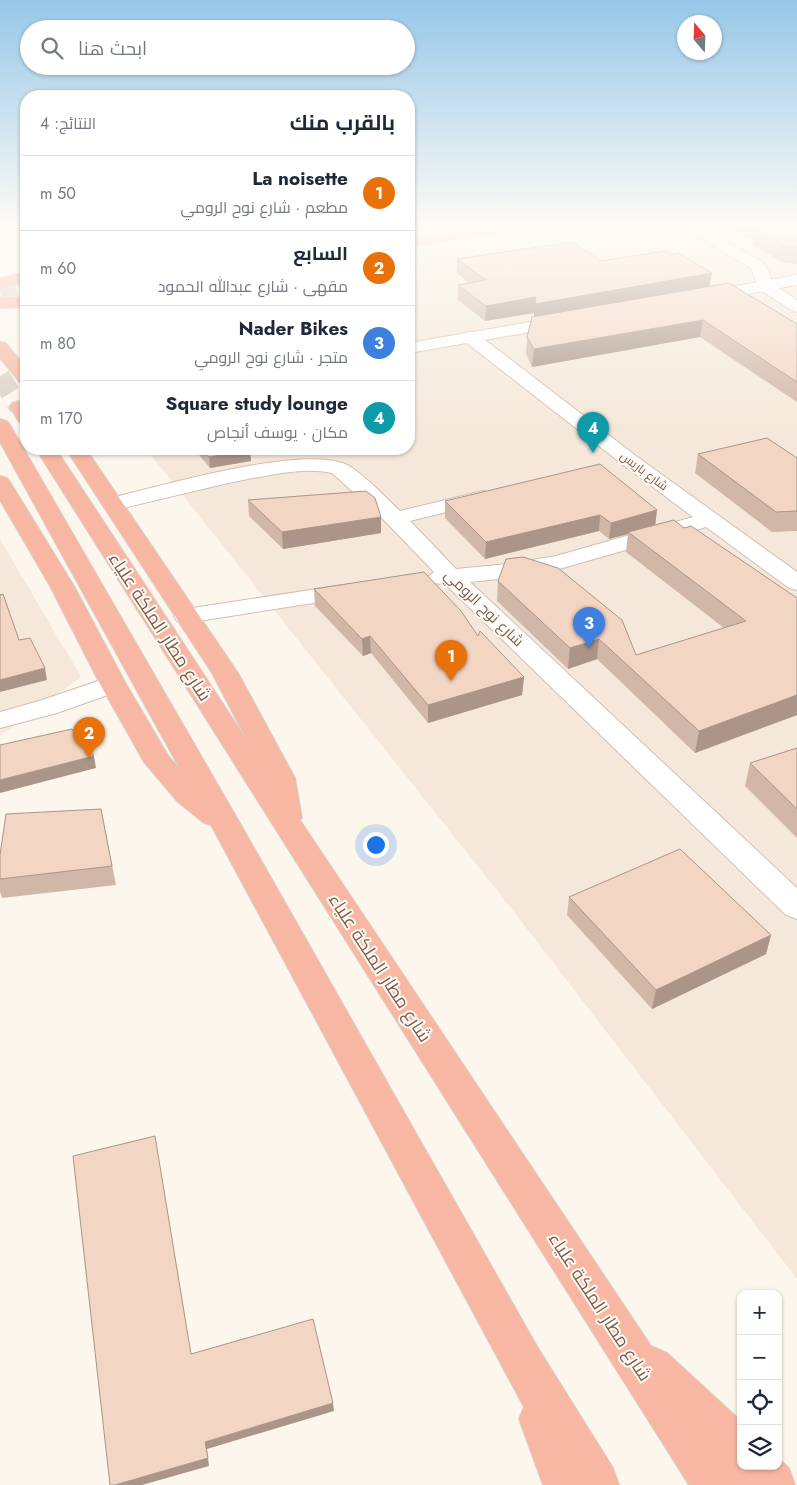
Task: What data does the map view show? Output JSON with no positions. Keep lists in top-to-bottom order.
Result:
{
  "streets": {
    "highway": ["شارع مطار الملكة علياء"],
    "street": ["شارع باريس", "شارع نوح الرومي"]
  },
  "north": "top",
  "page": {
    "search": "ابحث هنا",
    "heading": ["بالقرب منك", "النتائج: 4"],
    "list": [
      {
        "mark": "1",
        "name": "La noisette",
        "note": "مطعم · شارع نوح الرومي",
        "value": "50 m"
      },
      {
        "mark": "2",
        "name": "السابع",
        "note": "مقهى · شارع عبدالله الحمود",
        "value": "60 m"
      },
      {
        "mark": "3",
        "name": "Nader Bikes",
        "note": "متجر · شارع نوح الرومي",
        "value": "80 m"
      },
      {
        "mark": "4",
        "name": "Square study lounge",
        "note": "مكان · يوسف أنجاص",
        "value": "170 m"
      }
    ],
    "pins": [
      "4",
      "3",
      "1",
      "2"
    ],
    "map_buttons": ["+", "−"]
  }
}
